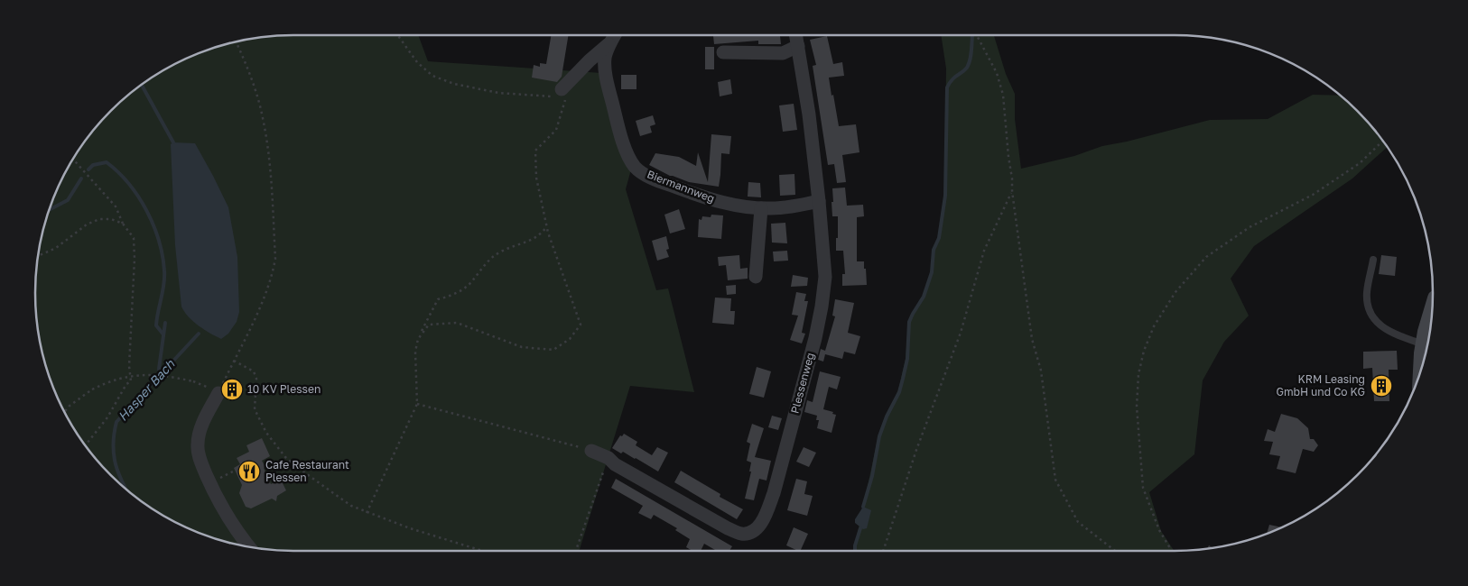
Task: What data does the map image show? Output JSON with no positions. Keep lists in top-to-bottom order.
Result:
{
  "streets": {
    "street": ["Biermannweg", "Plessenweg"]
  },
  "crossings": [
    ["Biermannweg", "Plessenweg"]
  ],
  "water": ["Hasper Bach"],
  "places": {
    "building": ["KRM Leasing GmbH und Co KG", "10 KV Plessen"],
    "restaurant": ["Cafe Restaurant Plessen"]
  }
}
